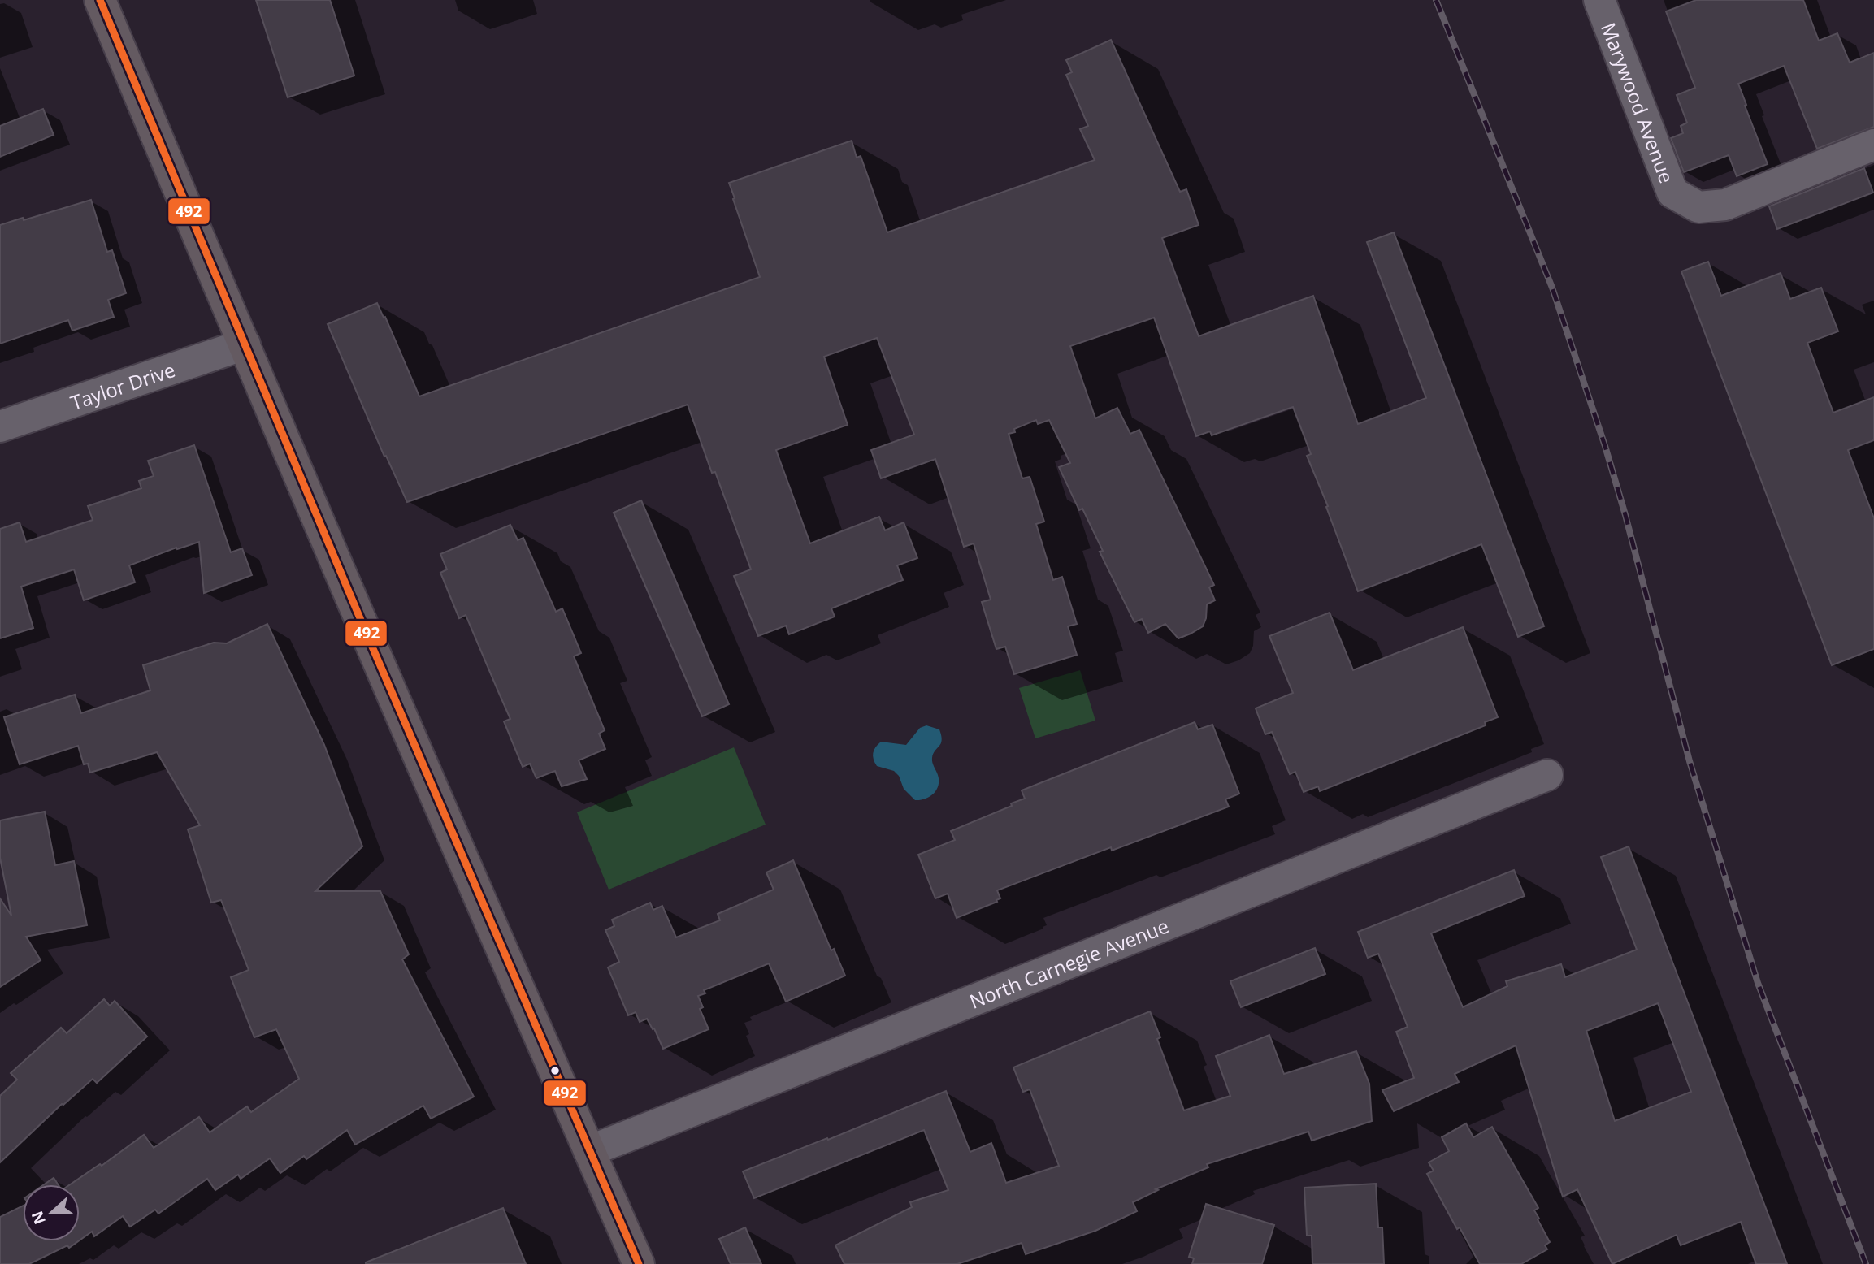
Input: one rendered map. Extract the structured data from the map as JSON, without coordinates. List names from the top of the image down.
{
  "streets": {
    "street": ["Marywood Avenue", "Taylor Drive", "North Carnegie Avenue"]
  },
  "lines": ["transit line 492"],
  "north": "left"
}
